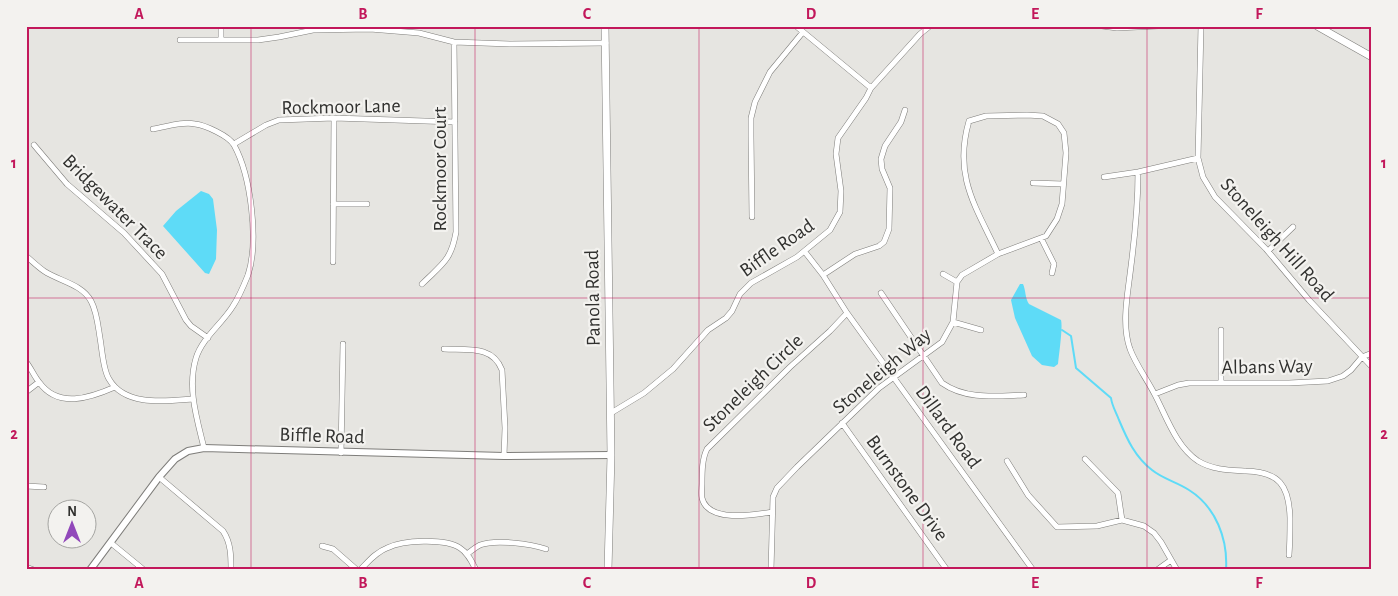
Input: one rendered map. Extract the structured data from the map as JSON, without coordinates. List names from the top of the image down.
{
  "streets": {
    "main road": ["Panola Road"],
    "street": [
      "Rockmoor Lane",
      "Rockmoor Court",
      "Bridgewater Trace",
      "Stoneleigh Hill Road",
      "Biffle Road",
      "Albans Way",
      "Stoneleigh Way",
      "Stoneleigh Circle",
      "Dillard Road",
      "Burnstone Drive"
    ]
  },
  "crossings": [
    ["Rockmoor Lane", "Rockmoor Court"],
    ["Stoneleigh Hill Road", "Albans Way"],
    ["Biffle Road", "Panola Road"],
    ["Biffle Road", "Dillard Road"],
    ["Stoneleigh Way", "Stoneleigh Circle"],
    ["Stoneleigh Way", "Dillard Road"],
    ["Stoneleigh Way", "Burnstone Drive"],
    ["Stoneleigh Circle", "Dillard Road"]
  ],
  "north": "top",
  "grid": {
    "columns": [
      "A",
      "B",
      "C",
      "D",
      "E",
      "F"
    ],
    "rows": ["1", "2"]
  }
}
